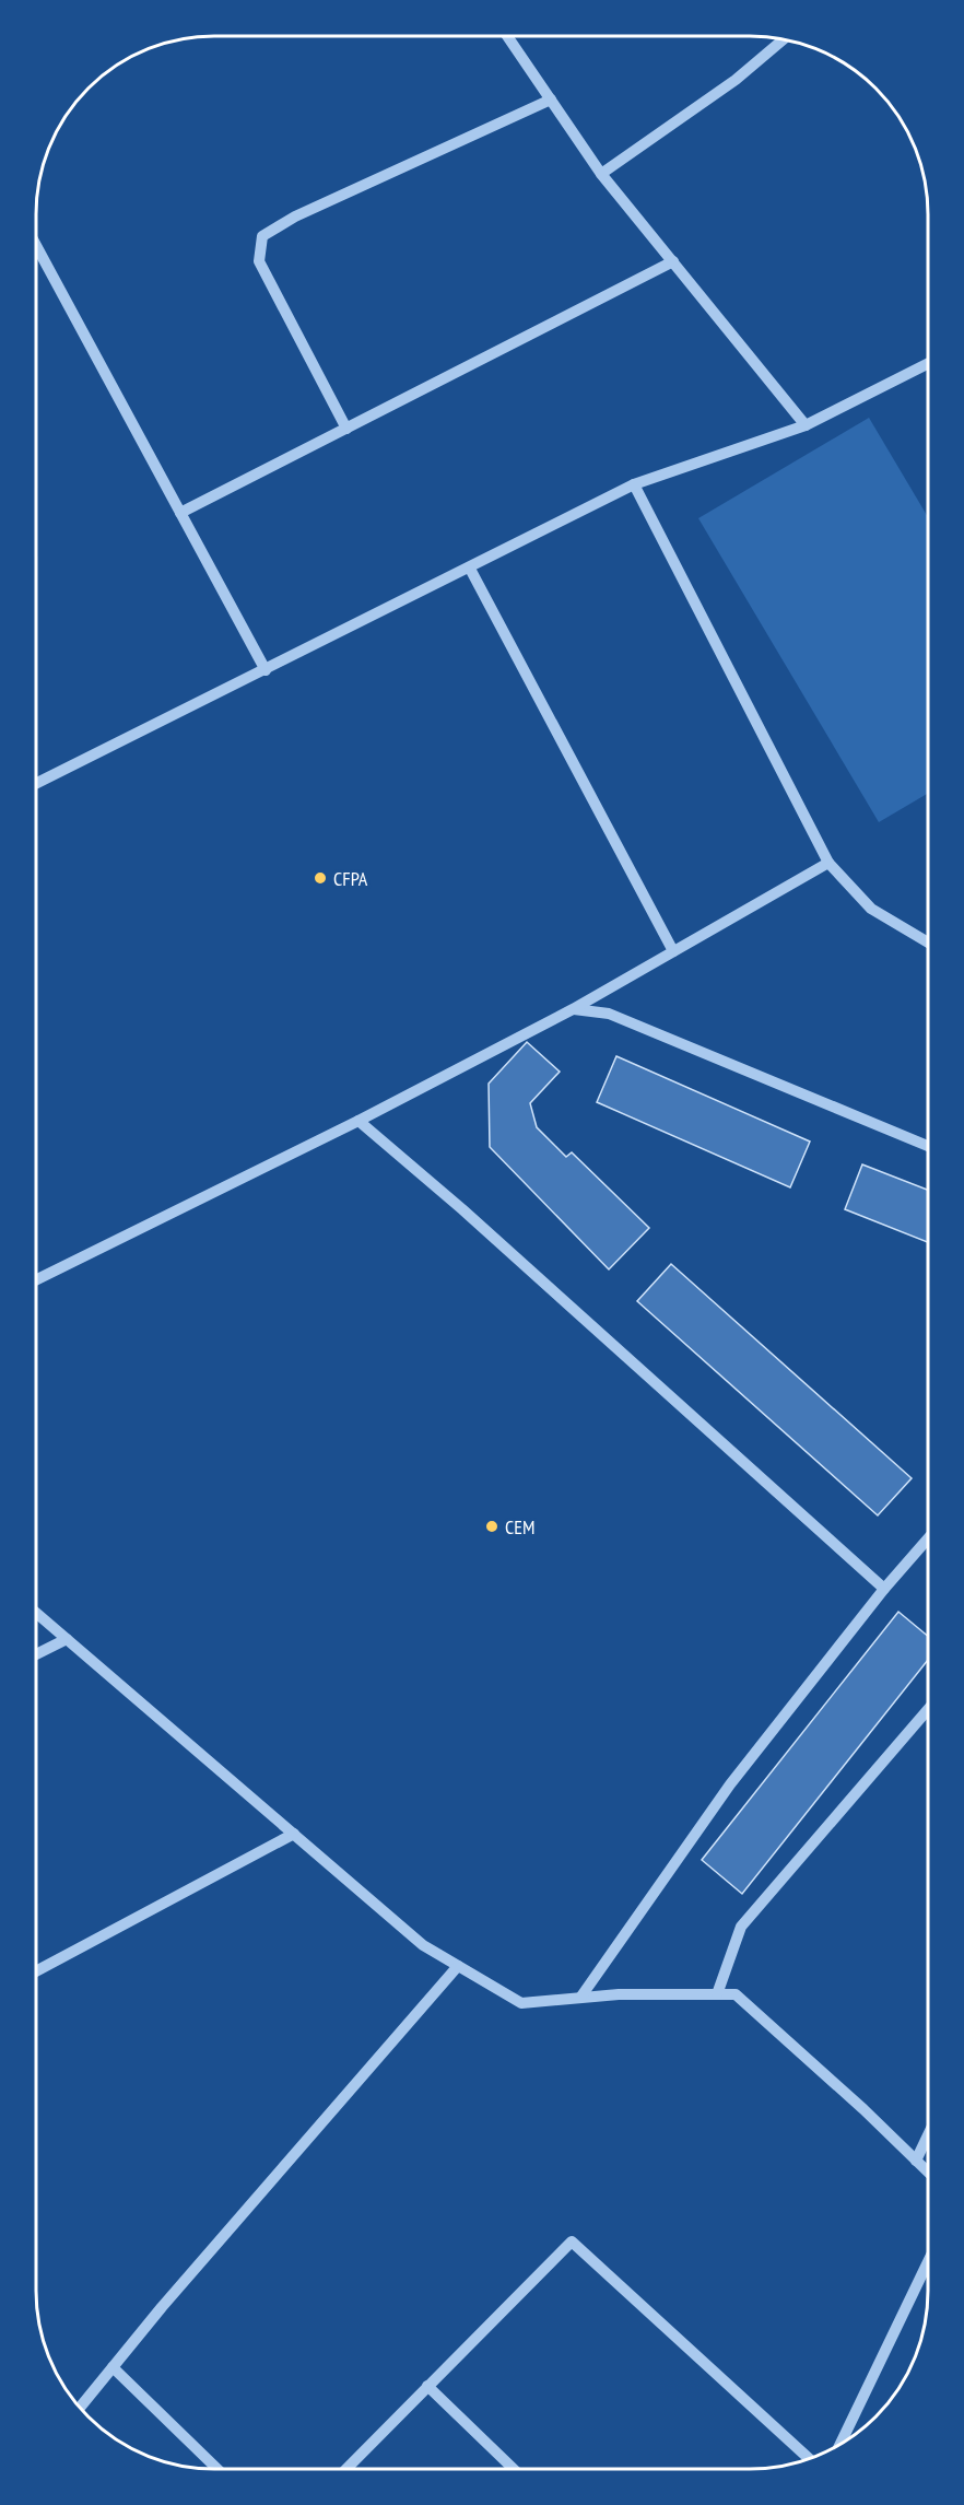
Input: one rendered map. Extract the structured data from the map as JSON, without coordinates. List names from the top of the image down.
{
  "places": ["CFPA", "CEM"]
}
